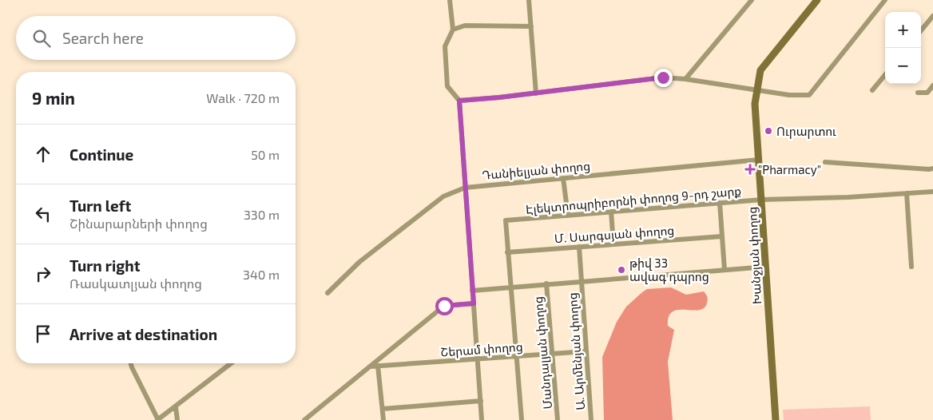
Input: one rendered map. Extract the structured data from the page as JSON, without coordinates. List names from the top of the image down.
{
  "streets": {
    "main road": ["Խանջյան փողոց"],
    "street": [
      "Դանիելյան փողոց",
      "Էլեկտրոպրիբորնի փողոց 9-րդ շարք",
      "Մ. Սարգսյան փողոց",
      "Շերամ փողոց",
      "Ա. Արմենյան փողոց",
      "Մանդալյան փողոց"
    ]
  },
  "crossings": [
    ["Դանիելյան փողոց", "Խանջյան փողոց"],
    ["Էլեկտրոպրիբորնի փողոց 9-րդ շարք", "Մ. Սարգսյան փողոց"],
    ["Էլեկտրոպրիբորնի փողոց 9-րդ շարք", "Խանջյան փողոց"],
    ["Մ. Սարգսյան փողոց", "Ա. Արմենյան փողոց"],
    ["Շերամ փողոց", "Ա. Արմենյան փողոց"],
    ["Շերամ փողոց", "Մանդալյան փողոց"]
  ],
  "places": {
    "other": ["Ուրարտու", "թիվ 33 ավագ դպրոց"],
    "health": ["\"Pharmacy\""]
  },
  "page": {
    "map_buttons": ["+", "−"],
    "search": "Search here",
    "heading": ["9 min", "Walk · 720 m"],
    "list": [
      ["Continue", "50 m"],
      ["Turn left", "Շինարարների փողոց", "330 m"],
      ["Turn right", "Ռասկատլյան փողոց", "340 m"],
      "Arrive at destination"
    ]
  }
}
